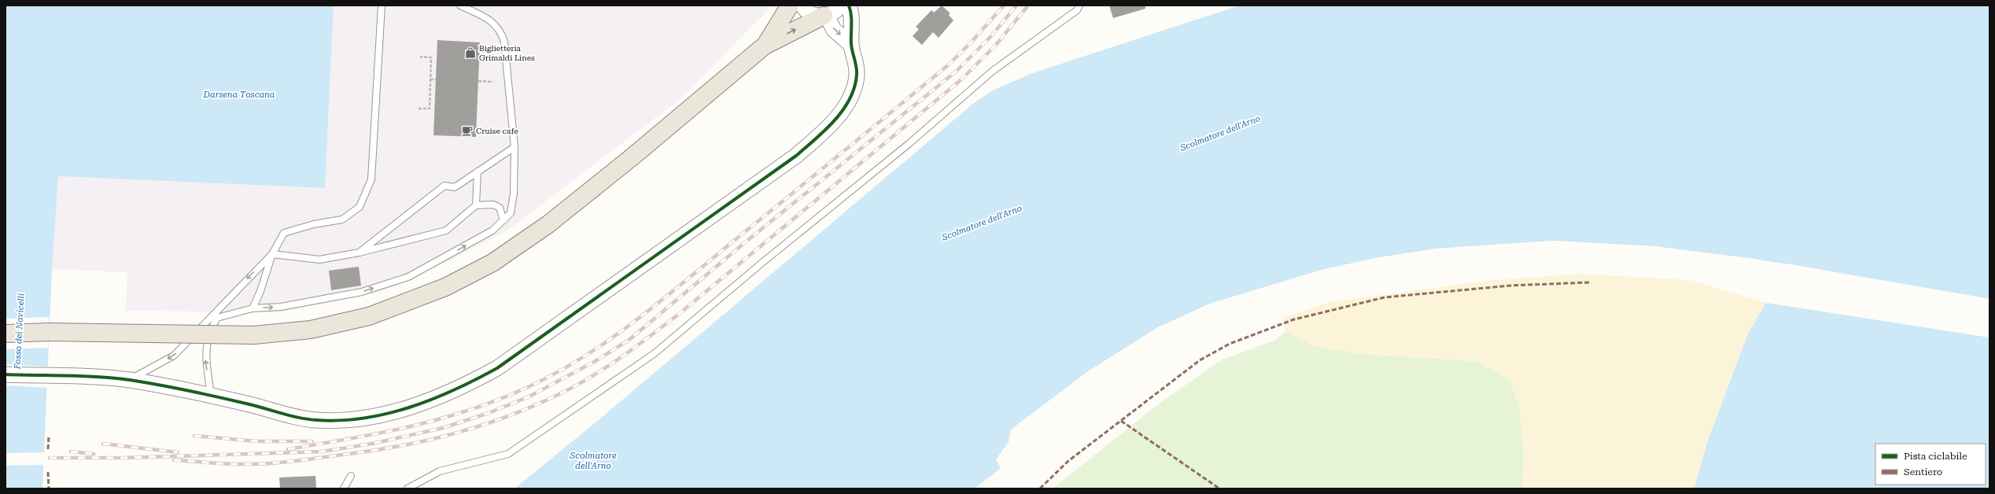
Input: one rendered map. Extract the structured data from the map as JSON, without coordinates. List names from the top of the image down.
{
  "water": ["Darsena Toscana", "Scolmatore dell'Arno", "Fosso dei Navicelli"],
  "places": {
    "shop": ["Biglietteria Grimaldi Lines"],
    "cafe": ["Cruise cafe"]
  },
  "legend": ["Pista ciclabile", "Sentiero"]
}
